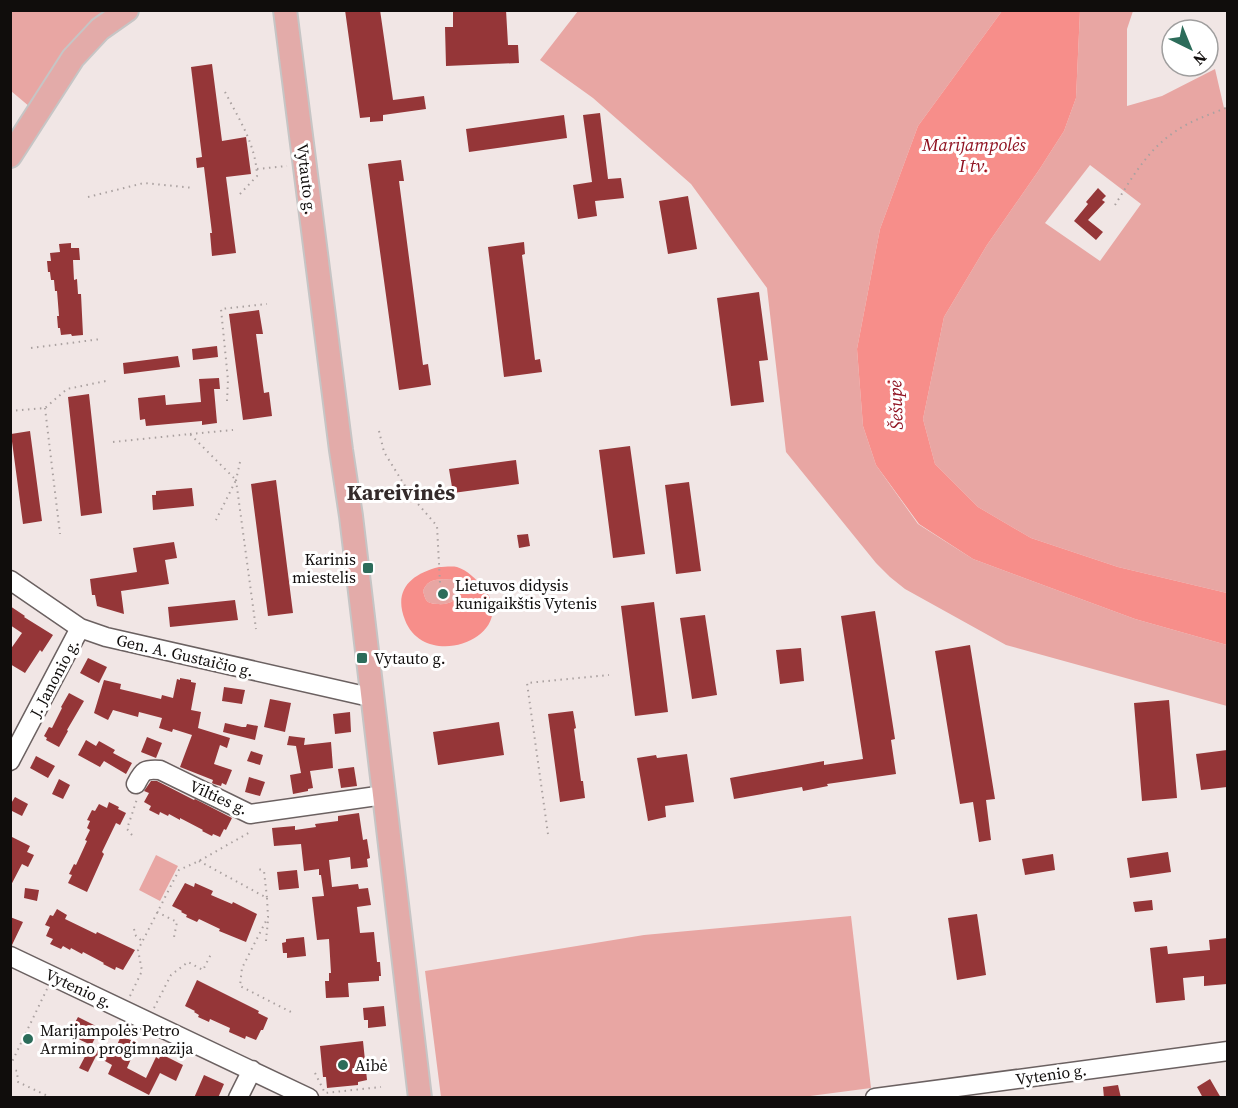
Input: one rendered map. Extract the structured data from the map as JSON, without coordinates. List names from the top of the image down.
{
  "streets": {
    "main road": ["Vytauto g."],
    "street": [
      "Gen. A. Gustaičio g.",
      "J. Janonio g.",
      "Vilties g.",
      "Vytenio g."
    ]
  },
  "crossings": [
    ["Vytauto g.", "Gen. A. Gustaičio g."],
    ["Vytauto g.", "Vilties g."],
    ["Gen. A. Gustaičio g.", "J. Janonio g."]
  ],
  "districts": ["Kareivinės"],
  "water": ["Marijampolės I tv.", "Šešupė"],
  "places": {
    "transit": ["Karinis miestelis", "Vytauto g."],
    "other": ["Lietuvos didysis kunigaikštis Vytenis", "Marijampolės Petro Armino progimnazija", "Aibė"]
  },
  "north": "bottom right"
}
